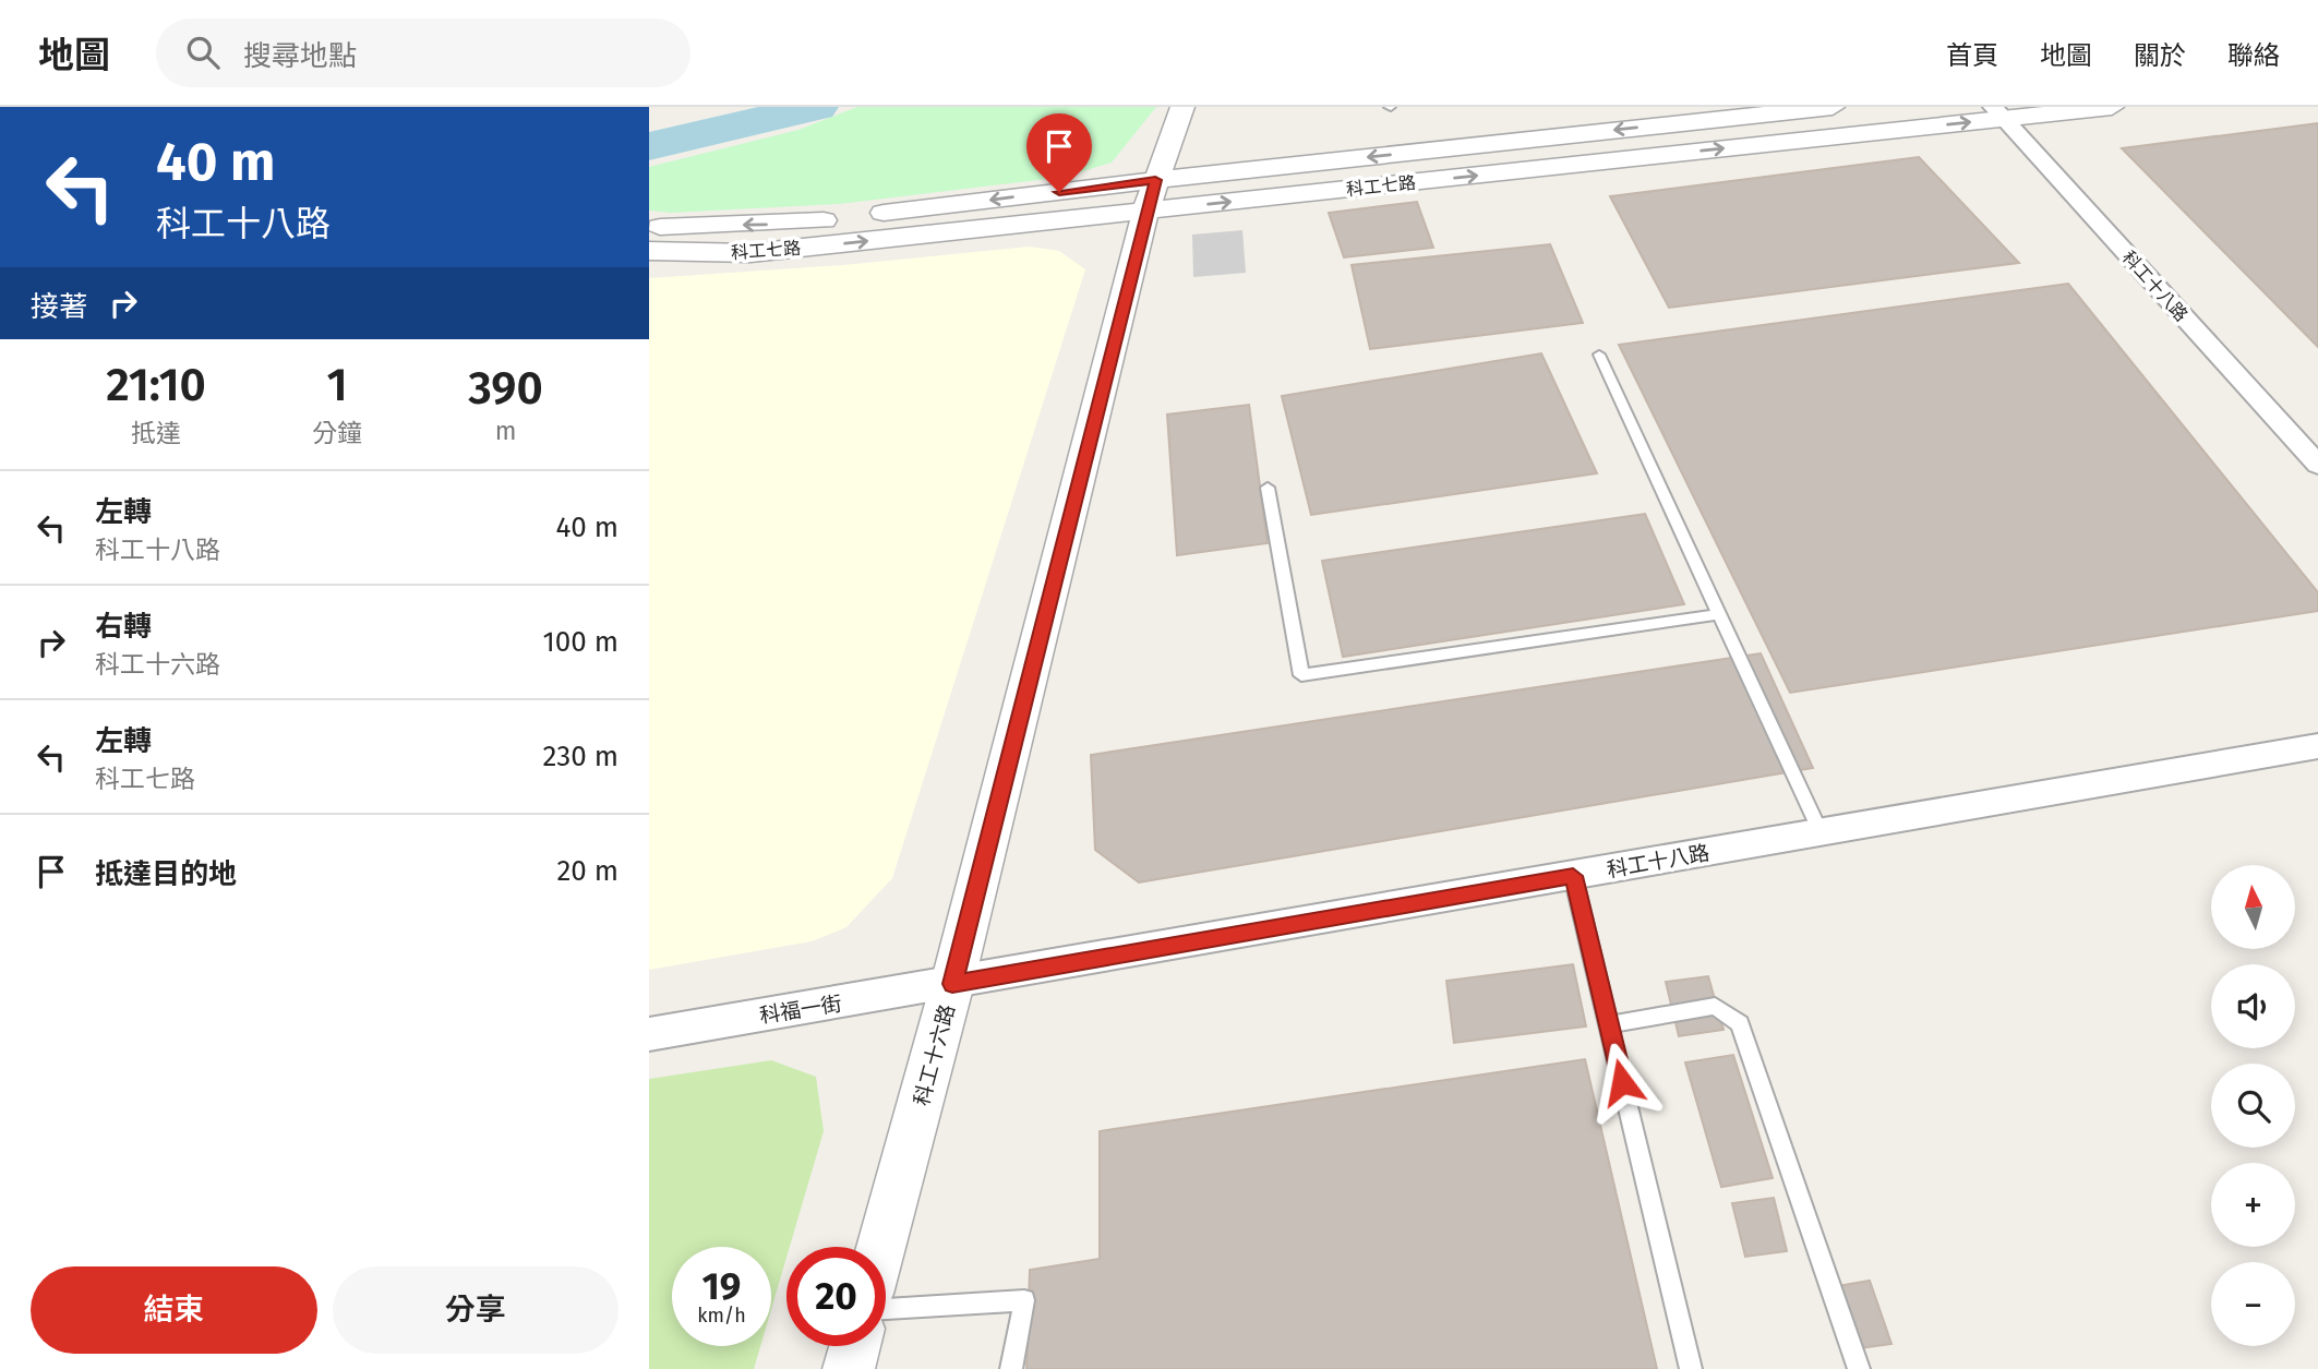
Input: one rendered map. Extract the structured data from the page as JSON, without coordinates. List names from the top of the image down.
{
  "streets": {
    "street": [
      "科工七路",
      "科工十八路",
      "科福一街",
      "科工十六路"
    ]
  },
  "crossings": [
    ["科工七路", "科工十八路"],
    ["科工七路", "科工十六路"],
    ["科工十八路", "科福一街"],
    ["科工十八路", "科工十六路"],
    ["科福一街", "科工十六路"]
  ],
  "north": "top",
  "page": {
    "header": "地圖",
    "search": "搜尋地點",
    "nav": [
      "首頁",
      "地圖",
      "關於",
      "聯絡"
    ],
    "turn": ["40 m", "科工十八路"],
    "then": "接著",
    "eta": [
      "21:10",
      "抵達",
      "1",
      "分鐘",
      "390",
      "m"
    ],
    "list": [
      {
        "name": "左轉",
        "note": "科工十八路",
        "value": "40 m"
      },
      {
        "name": "右轉",
        "note": "科工十六路",
        "value": "100 m"
      },
      {
        "name": "左轉",
        "note": "科工七路",
        "value": "230 m"
      },
      {
        "name": "抵達目的地",
        "value": "20 m"
      }
    ],
    "map_buttons": ["+", "−"],
    "speed": "19 km/h",
    "limit": "20",
    "buttons": ["結束", "分享"]
  }
}
